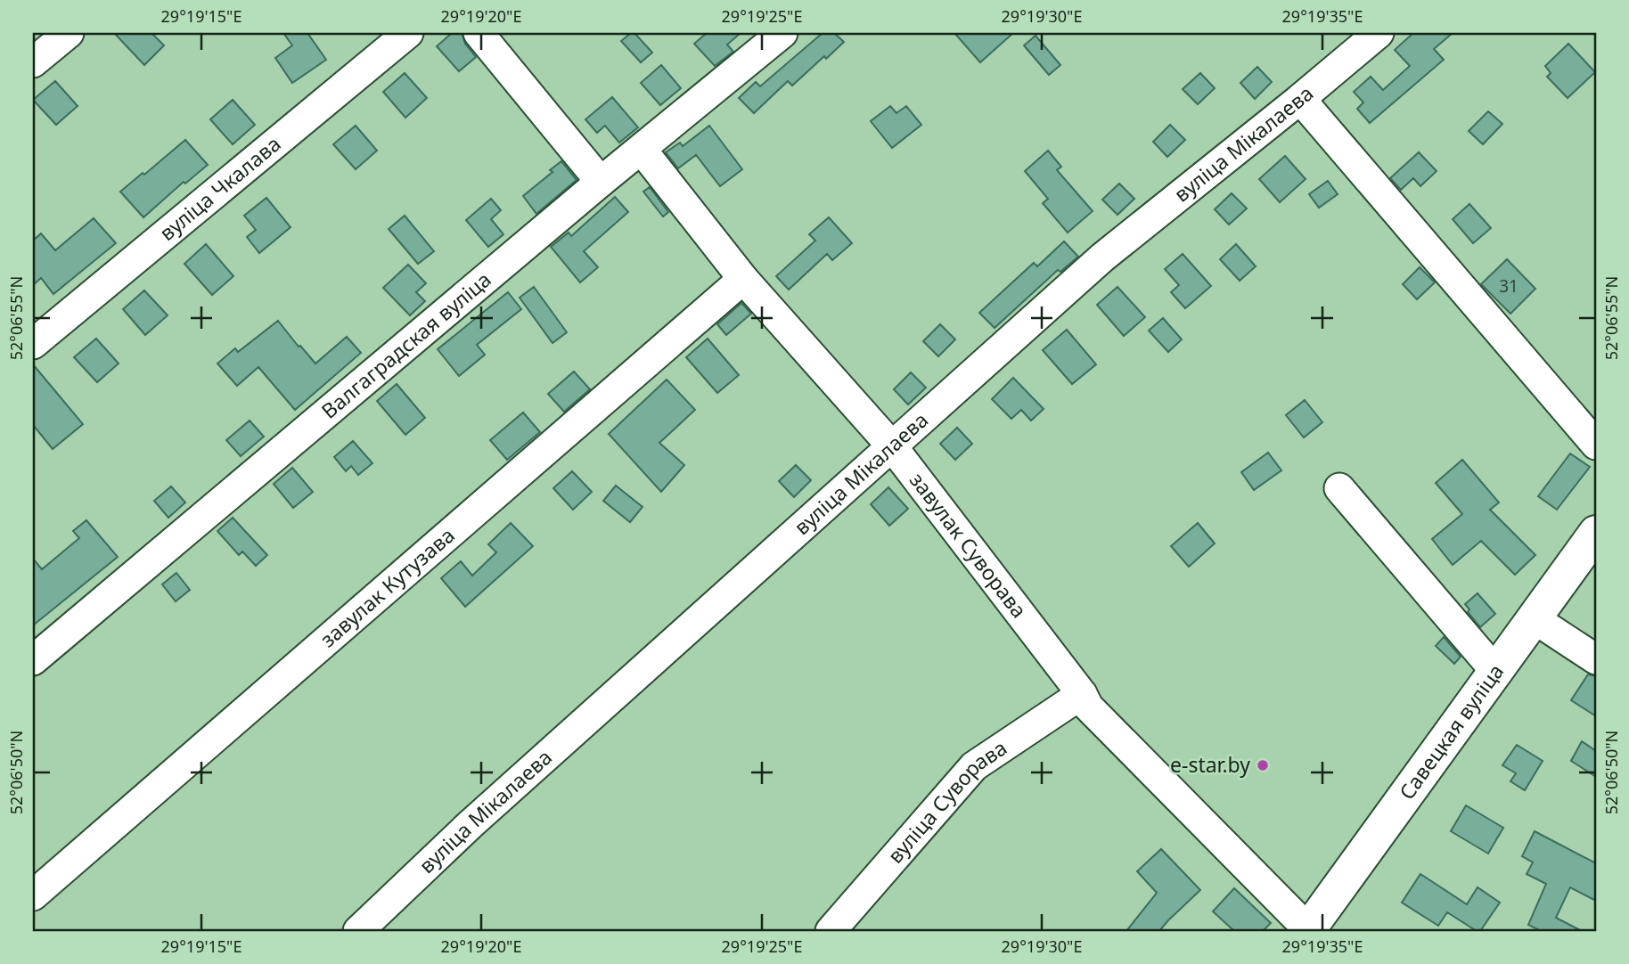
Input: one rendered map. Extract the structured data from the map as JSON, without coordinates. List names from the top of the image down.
{
  "streets": {
    "main road": ["Савецкая вуліца"],
    "street": [
      "вуліца Мікалаева",
      "вуліца Чкалава",
      "Валгаградская вуліца",
      "завулак Суворава",
      "завулак Кутузава",
      "вуліца Суворава"
    ]
  },
  "crossings": [
    ["вуліца Мікалаева", "завулак Суворава"],
    ["Валгаградская вуліца", "завулак Суворава"],
    ["завулак Суворава", "завулак Кутузава"],
    ["завулак Суворава", "Савецкая вуліца"],
    ["завулак Суворава", "вуліца Суворава"]
  ],
  "places": ["e-star.by"],
  "house_numbers": ["31"],
  "coordinates": [
    "29°19'15\"E",
    "29°19'20\"E",
    "29°19'25\"E",
    "29°19'30\"E",
    "29°19'35\"E",
    "52°06'55\"N",
    "52°06'50\"N"
  ]
}
